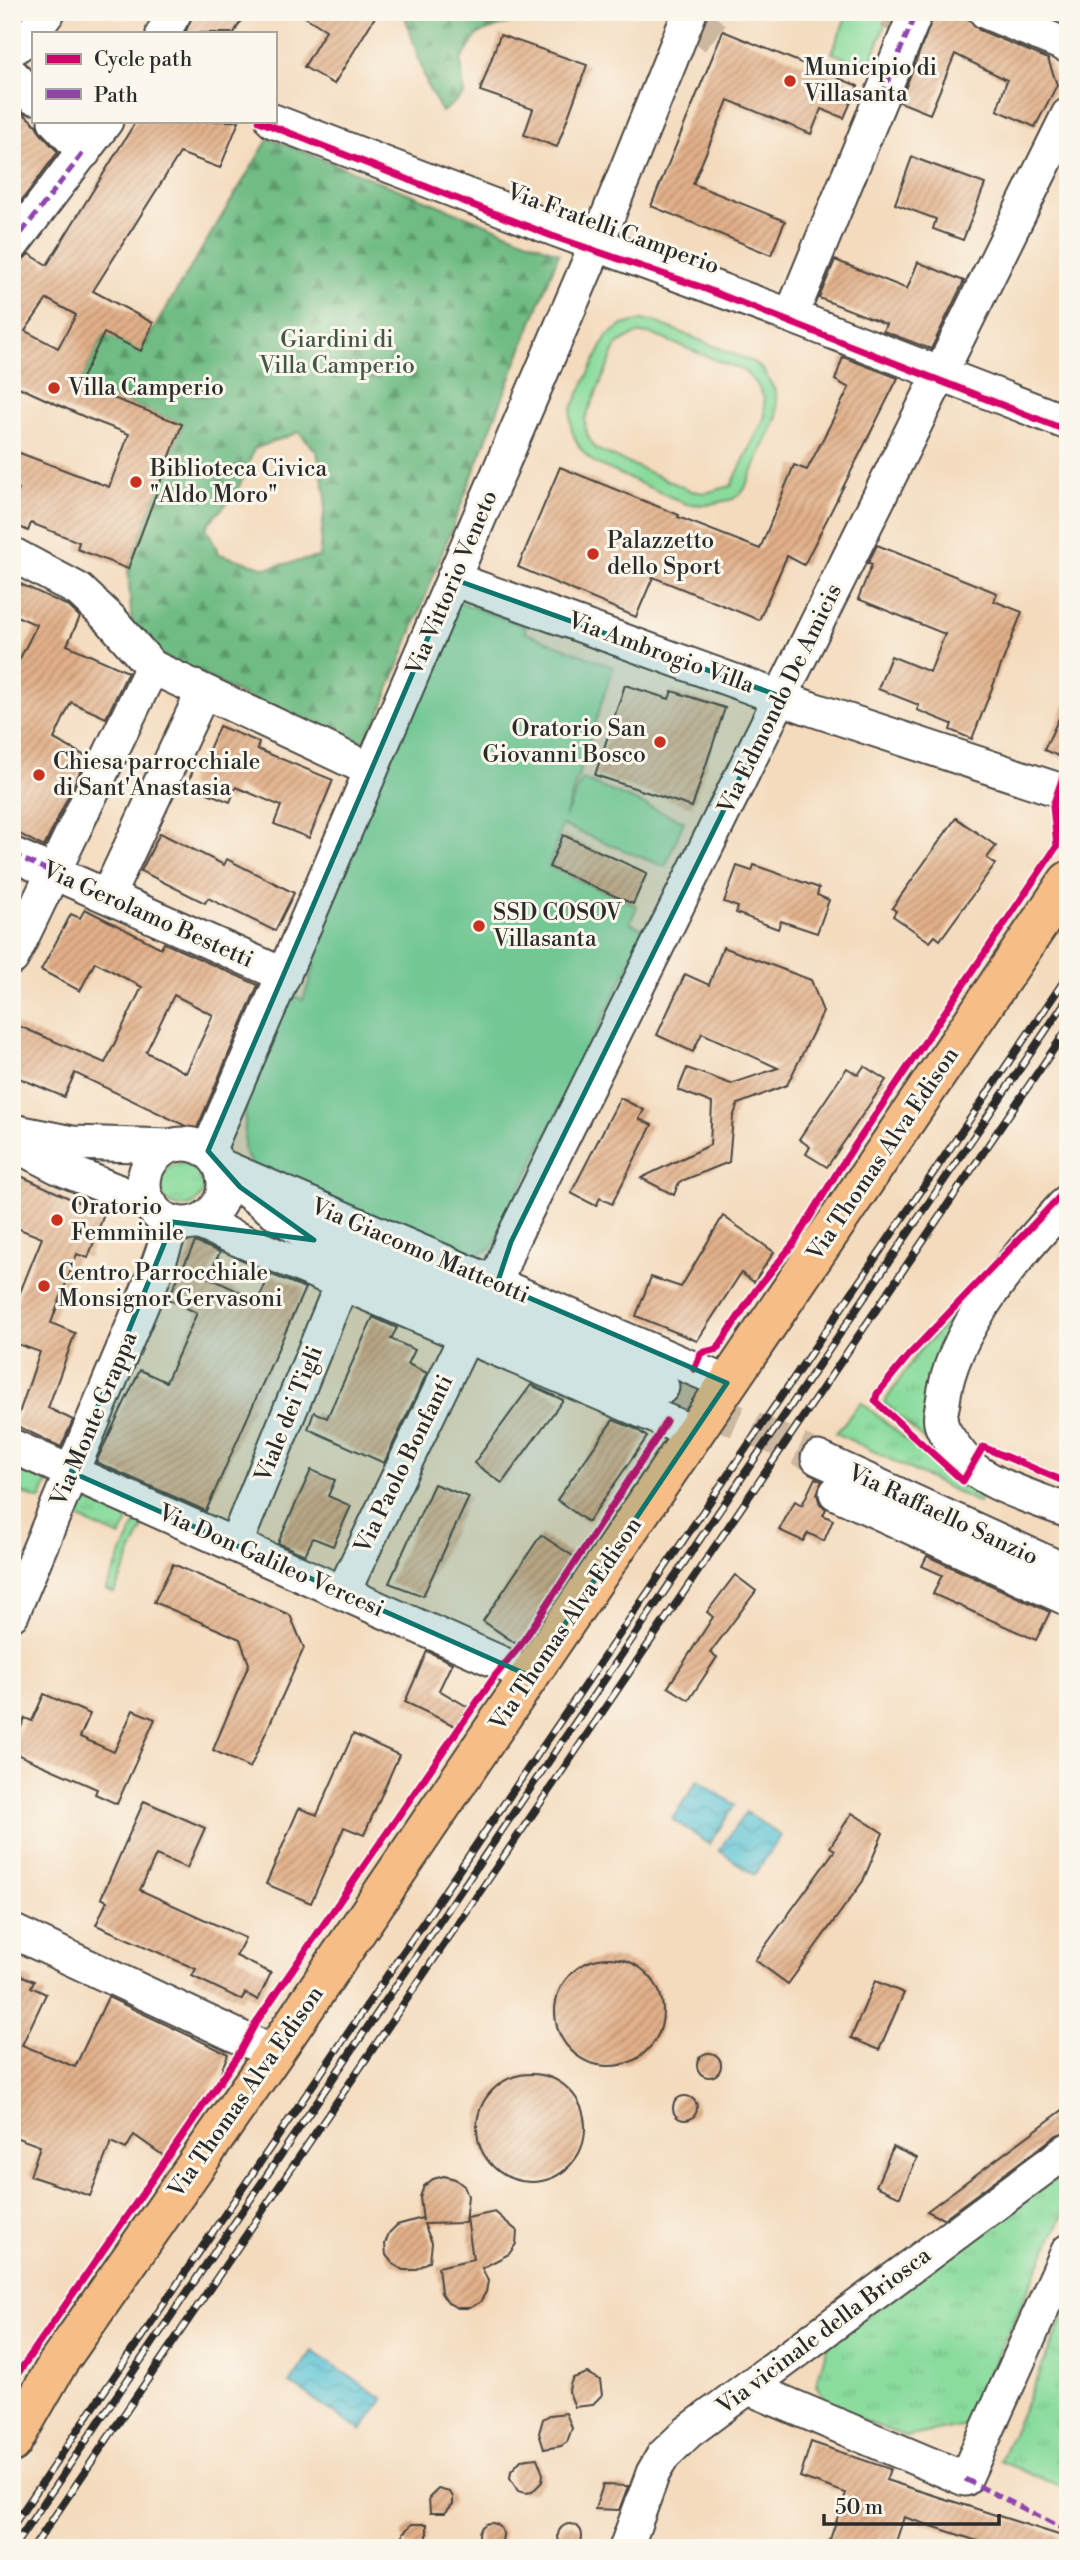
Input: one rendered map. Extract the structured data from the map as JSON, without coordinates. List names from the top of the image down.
{
  "streets": {
    "main road": ["Via Thomas Alva Edison"],
    "street": [
      "Via Fratelli Camperio",
      "Via Vittorio Veneto",
      "Via Ambrogio Villa",
      "Via Edmondo De Amicis",
      "Via Gerolamo Bestetti",
      "Via Giacomo Matteotti",
      "Viale dei Tigli",
      "Via Monte Grappa",
      "Via Paolo Bonfanti",
      "Via Raffaello Sanzio",
      "Via Don Galileo Vercesi",
      "Via vicinale della Briosca"
    ]
  },
  "crossings": [
    ["Via Fratelli Camperio", "Via Vittorio Veneto"],
    ["Via Fratelli Camperio", "Via Edmondo De Amicis"],
    ["Via Vittorio Veneto", "Via Ambrogio Villa"],
    ["Via Vittorio Veneto", "Via Gerolamo Bestetti"],
    ["Via Vittorio Veneto", "Via Giacomo Matteotti"],
    ["Via Vittorio Veneto", "Via Monte Grappa"],
    ["Via Ambrogio Villa", "Via Edmondo De Amicis"],
    ["Via Edmondo De Amicis", "Via Giacomo Matteotti"],
    ["Via Thomas Alva Edison", "Via Giacomo Matteotti"],
    ["Via Thomas Alva Edison", "Via Don Galileo Vercesi"],
    ["Via Giacomo Matteotti", "Viale dei Tigli"],
    ["Via Giacomo Matteotti", "Via Monte Grappa"],
    ["Via Giacomo Matteotti", "Via Paolo Bonfanti"],
    ["Viale dei Tigli", "Via Don Galileo Vercesi"],
    ["Via Monte Grappa", "Via Don Galileo Vercesi"],
    ["Via Paolo Bonfanti", "Via Don Galileo Vercesi"]
  ],
  "parks": ["Giardini di Villa Camperio"],
  "places": [
    "Municipio di Villasanta",
    "Villa Camperio",
    "Biblioteca Civica \"Aldo Moro\"",
    "Palazzetto dello Sport",
    "Oratorio San Giovanni Bosco",
    "Chiesa parrocchiale di Sant'Anastasia",
    "SSD COSOV Villasanta",
    "Oratorio Femminile",
    "Centro Parrocchiale Monsignor Gervasoni"
  ],
  "legend": ["Cycle path", "Path"],
  "scale_bar": "50 m"
}
